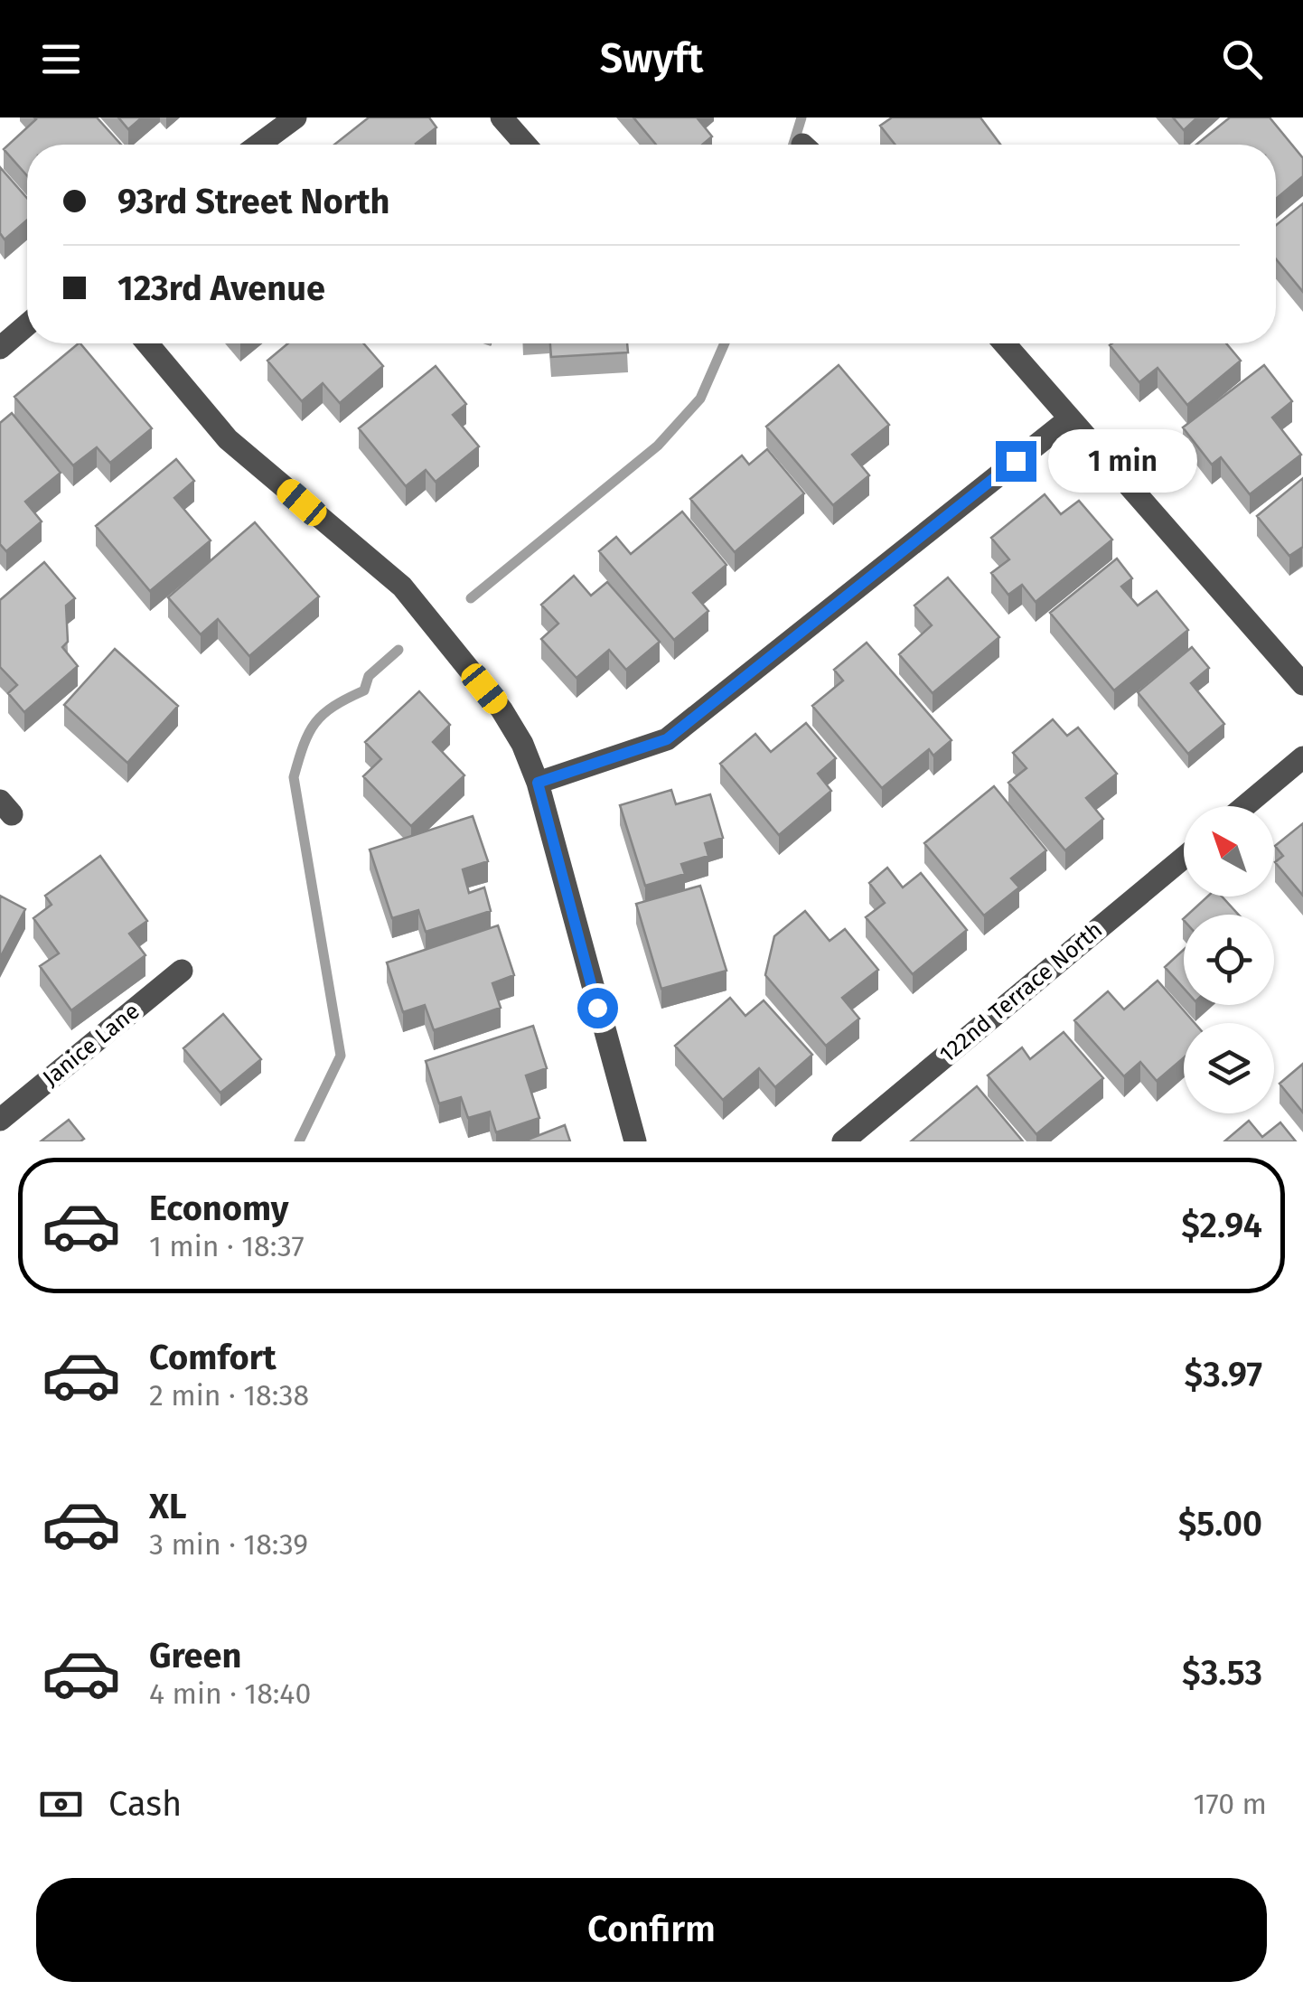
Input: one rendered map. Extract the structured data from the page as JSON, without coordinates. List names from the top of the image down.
{
  "streets": {
    "street": ["122nd Terrace North", "Janice Lane"]
  },
  "north": "top left",
  "page": {
    "header": "Swyft",
    "banner": ["93rd Street North", "123rd Avenue"],
    "bubble": "1 min",
    "list": [
      {
        "name": "Economy",
        "note": "1 min · 18:37",
        "value": "$2.94"
      },
      {
        "name": "Comfort",
        "note": "2 min · 18:38",
        "value": "$3.97"
      },
      {
        "name": "XL",
        "note": "3 min · 18:39",
        "value": "$5.00"
      },
      {
        "name": "Green",
        "note": "4 min · 18:40",
        "value": "$3.53"
      }
    ],
    "pay": ["Cash", "170 m"],
    "buttons": "Confirm"
  }
}
